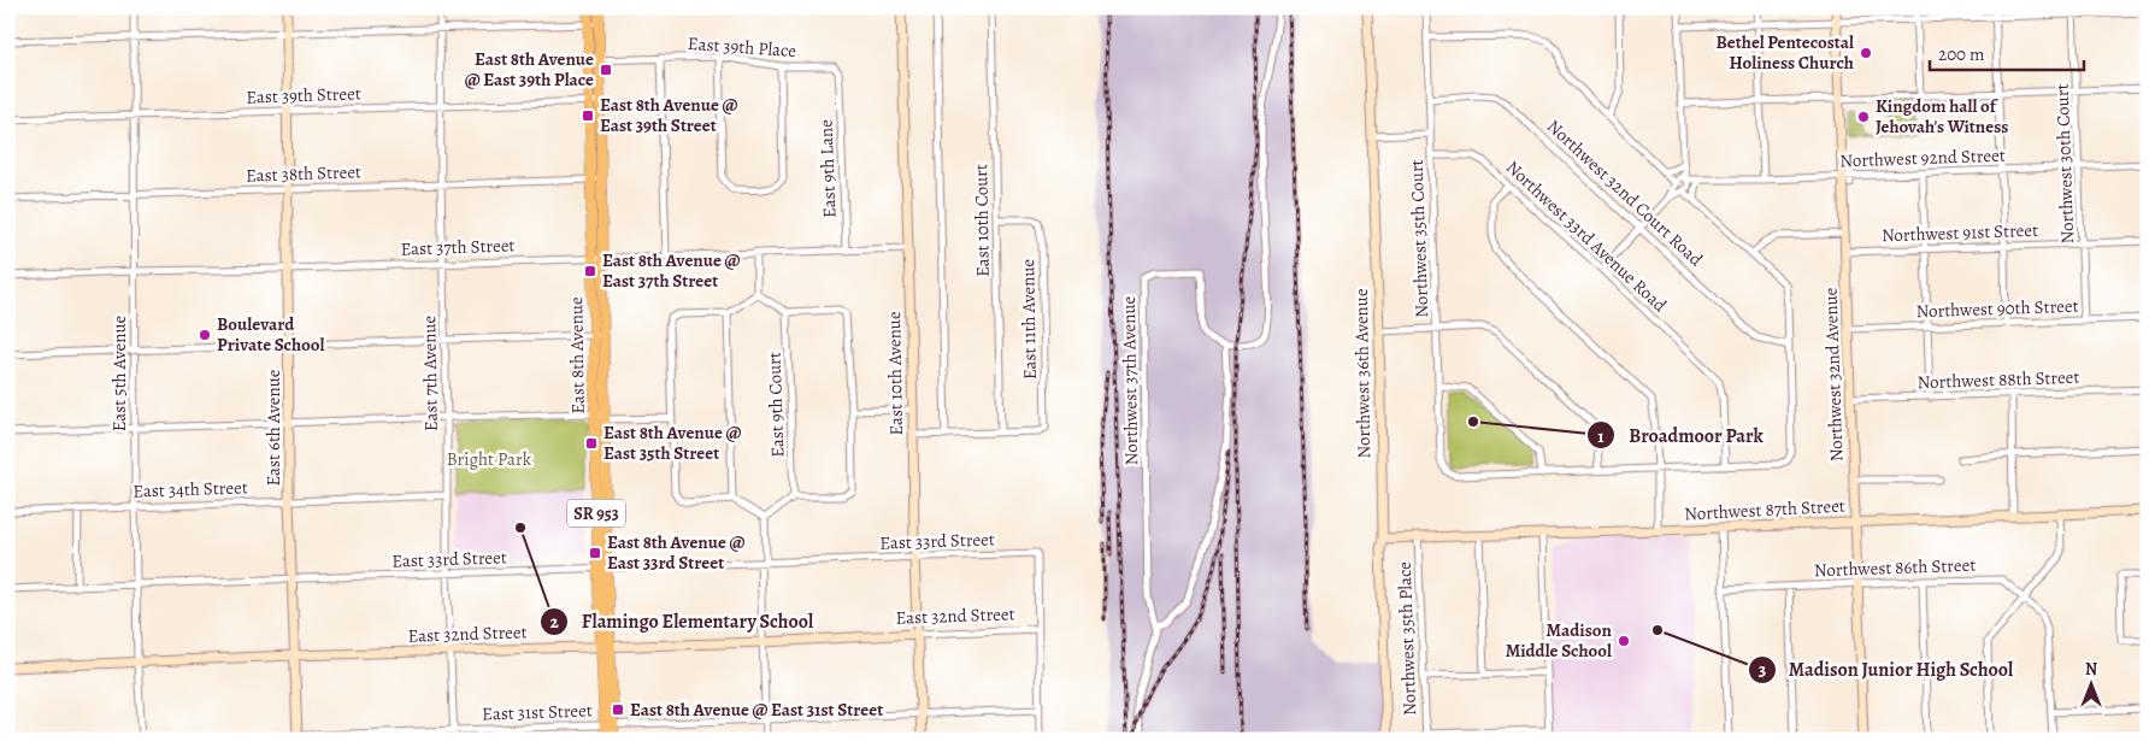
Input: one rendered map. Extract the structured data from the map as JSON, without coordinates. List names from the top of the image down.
{
  "streets": {
    "main road": ["East 8th Avenue", "SR 953"],
    "street": [
      "East 39th Place",
      "East 39th Street",
      "Northwest 92nd Street",
      "Northwest 30th Court",
      "East 9th Lane",
      "East 38th Street",
      "Northwest 32nd Court Road",
      "East 10th Court",
      "Northwest 91st Street",
      "Northwest 33rd Avenue Road",
      "Northwest 35th Court",
      "East 37th Street",
      "Northwest 90th Street",
      "East 11th Avenue",
      "East 5th Avenue",
      "East 7th Avenue",
      "East 10th Avenue",
      "Northwest 36th Avenue",
      "Northwest 32nd Avenue",
      "Northwest 88th Street",
      "Northwest 37th Avenue",
      "East 9th Court",
      "East 6th Avenue",
      "East 34th Street",
      "Northwest 87th Street",
      "East 33rd Street",
      "Northwest 86th Street",
      "East 32nd Street",
      "Northwest 35th Place",
      "East 31st Street"
    ]
  },
  "crossings": [
    ["East 39th Place", "East 9th Lane"],
    ["East 39th Place", "East 8th Avenue"],
    ["East 39th Street", "East 8th Avenue"],
    ["East 39th Street", "East 5th Avenue"],
    ["East 39th Street", "East 7th Avenue"],
    ["East 39th Street", "East 6th Avenue"],
    ["Northwest 92nd Street", "Northwest 30th Court"],
    ["Northwest 92nd Street", "Northwest 32nd Avenue"],
    ["Northwest 30th Court", "Northwest 91st Street"],
    ["Northwest 30th Court", "Northwest 90th Street"],
    ["East 9th Lane", "East 37th Street"],
    ["East 38th Street", "East 8th Avenue"],
    ["East 38th Street", "East 5th Avenue"],
    ["East 38th Street", "East 7th Avenue"],
    ["East 38th Street", "East 6th Avenue"],
    ["Northwest 32nd Court Road", "Northwest 35th Court"],
    ["East 10th Court", "East 11th Avenue"],
    ["Northwest 91st Street", "Northwest 32nd Avenue"],
    ["Northwest 33rd Avenue Road", "Northwest 35th Court"],
    ["East 37th Street", "East 8th Avenue"],
    ["East 37th Street", "East 5th Avenue"],
    ["East 37th Street", "East 7th Avenue"],
    ["East 37th Street", "East 10th Avenue"],
    ["East 37th Street", "East 6th Avenue"],
    ["Northwest 90th Street", "Northwest 32nd Avenue"],
    ["East 8th Avenue", "East 33rd Street"],
    ["East 8th Avenue", "East 32nd Street"],
    ["East 8th Avenue", "East 31st Street"],
    ["East 5th Avenue", "East 34th Street"],
    ["East 5th Avenue", "East 33rd Street"],
    ["East 5th Avenue", "East 32nd Street"],
    ["East 7th Avenue", "East 34th Street"],
    ["East 7th Avenue", "East 33rd Street"],
    ["East 7th Avenue", "East 32nd Street"],
    ["East 7th Avenue", "East 31st Street"],
    ["East 10th Avenue", "East 33rd Street"],
    ["East 10th Avenue", "East 32nd Street"],
    ["East 10th Avenue", "East 31st Street"],
    ["Northwest 36th Avenue", "Northwest 87th Street"],
    ["Northwest 32nd Avenue", "Northwest 88th Street"],
    ["Northwest 32nd Avenue", "Northwest 87th Street"],
    ["Northwest 32nd Avenue", "Northwest 86th Street"],
    ["East 6th Avenue", "East 34th Street"],
    ["East 6th Avenue", "East 33rd Street"],
    ["East 6th Avenue", "East 32nd Street"],
    ["East 6th Avenue", "East 31st Street"],
    ["Northwest 87th Street", "Northwest 35th Place"],
    ["East 33rd Street", "East 32nd Street"]
  ],
  "parks": ["Bright Park"],
  "places": {
    "other": [
      "Bethel Pentecostal Holiness Church",
      "Kingdom hall of Jehovah's Witness",
      "Boulevard Private School",
      "Broadmoor Park",
      "Flamingo Elementary School",
      "Madison Junior High School",
      "Madison Middle School"
    ],
    "transit": [
      "East 8th Avenue @ East 39th Place",
      "East 8th Avenue @ East 39th Street",
      "East 8th Avenue @ East 37th Street",
      "East 8th Avenue @ East 35th Street",
      "East 8th Avenue @ East 33rd Street",
      "East 8th Avenue @ East 31st Street"
    ]
  },
  "scale_bar": "200 m",
  "north": "top"
}
